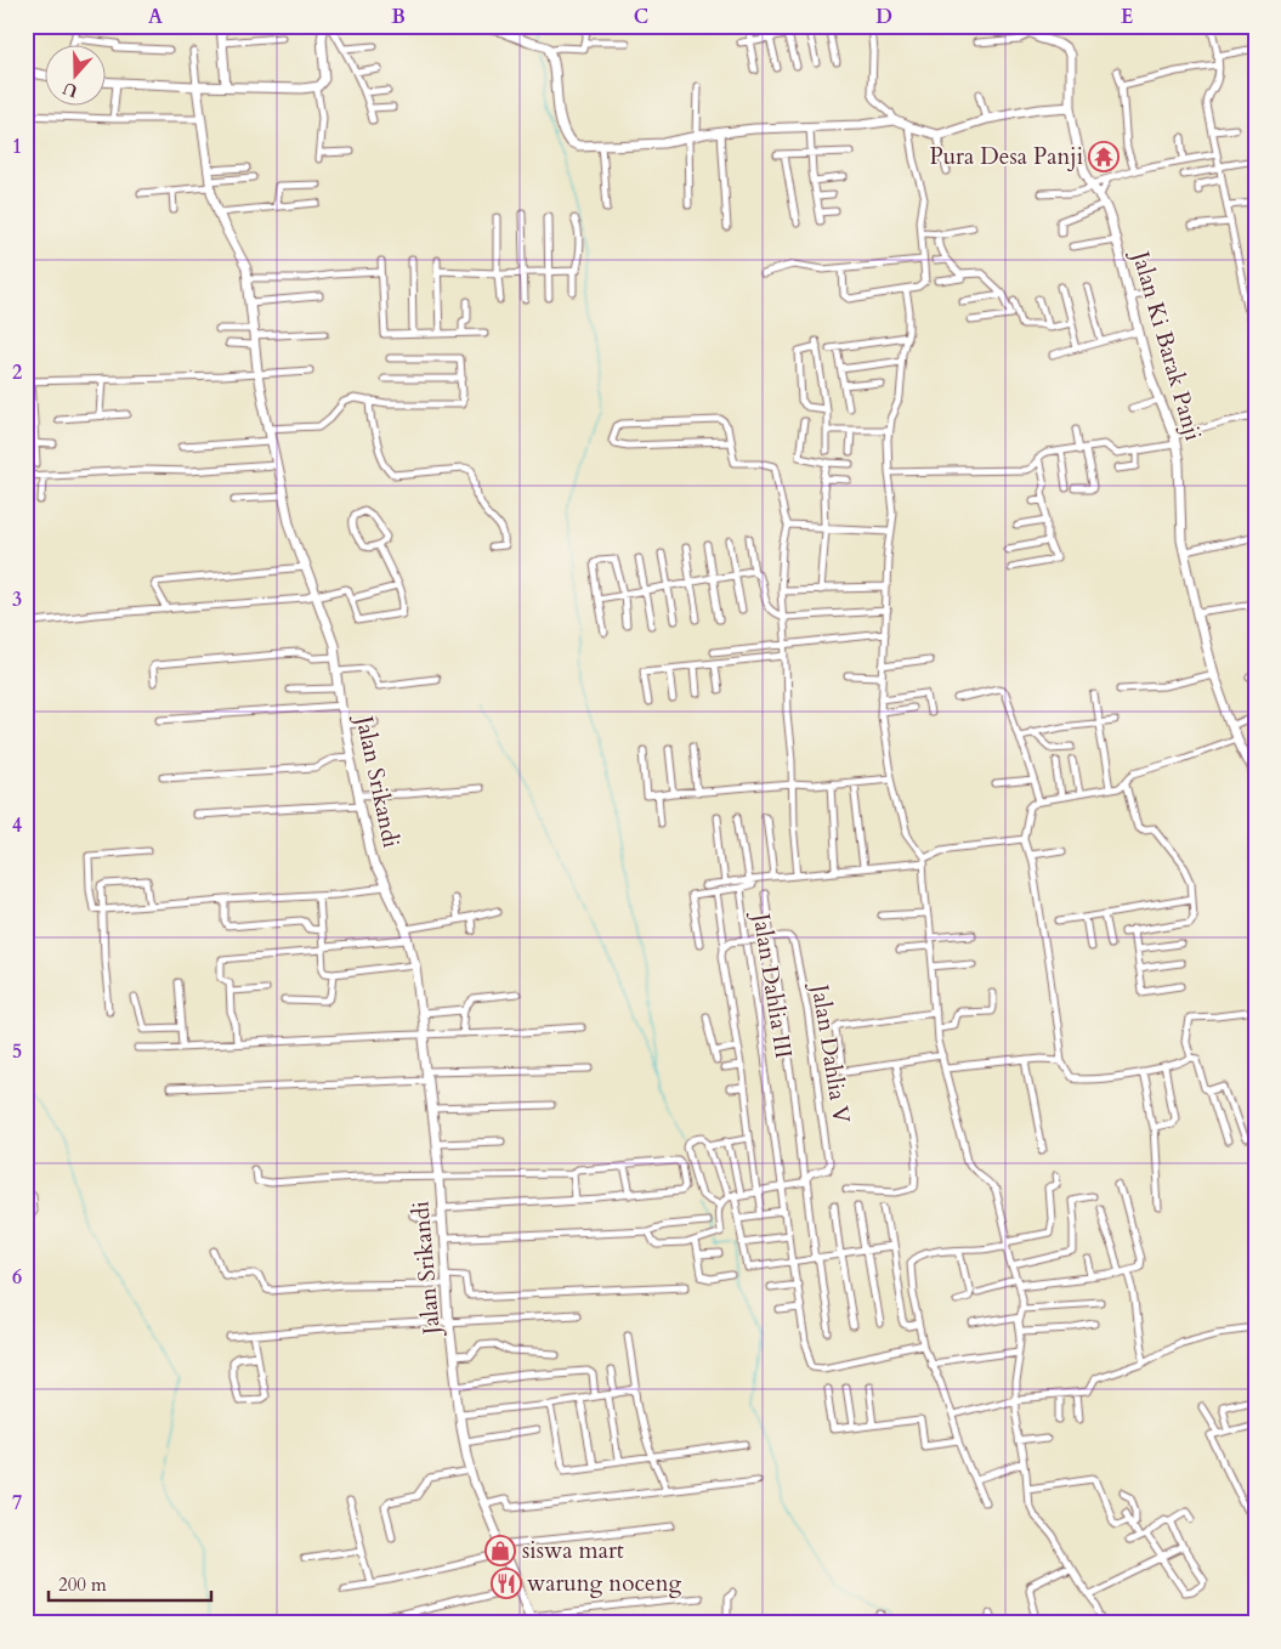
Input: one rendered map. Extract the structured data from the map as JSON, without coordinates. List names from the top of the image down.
{
  "streets": {
    "street": [
      "Jalan Ki Barak Panji",
      "Jalan Srikandi",
      "Jalan Dahlia III",
      "Jalan Dahlia V"
    ]
  },
  "places": {
    "temple": ["Pura Desa Panji"],
    "shop": ["siswa mart"],
    "restaurant": ["warung noceng"]
  },
  "scale_bar": "200 m",
  "north": "bottom",
  "grid": {
    "columns": [
      "A",
      "B",
      "C",
      "D",
      "E"
    ],
    "rows": [
      "1",
      "2",
      "3",
      "4",
      "5",
      "6",
      "7"
    ]
  }
}
